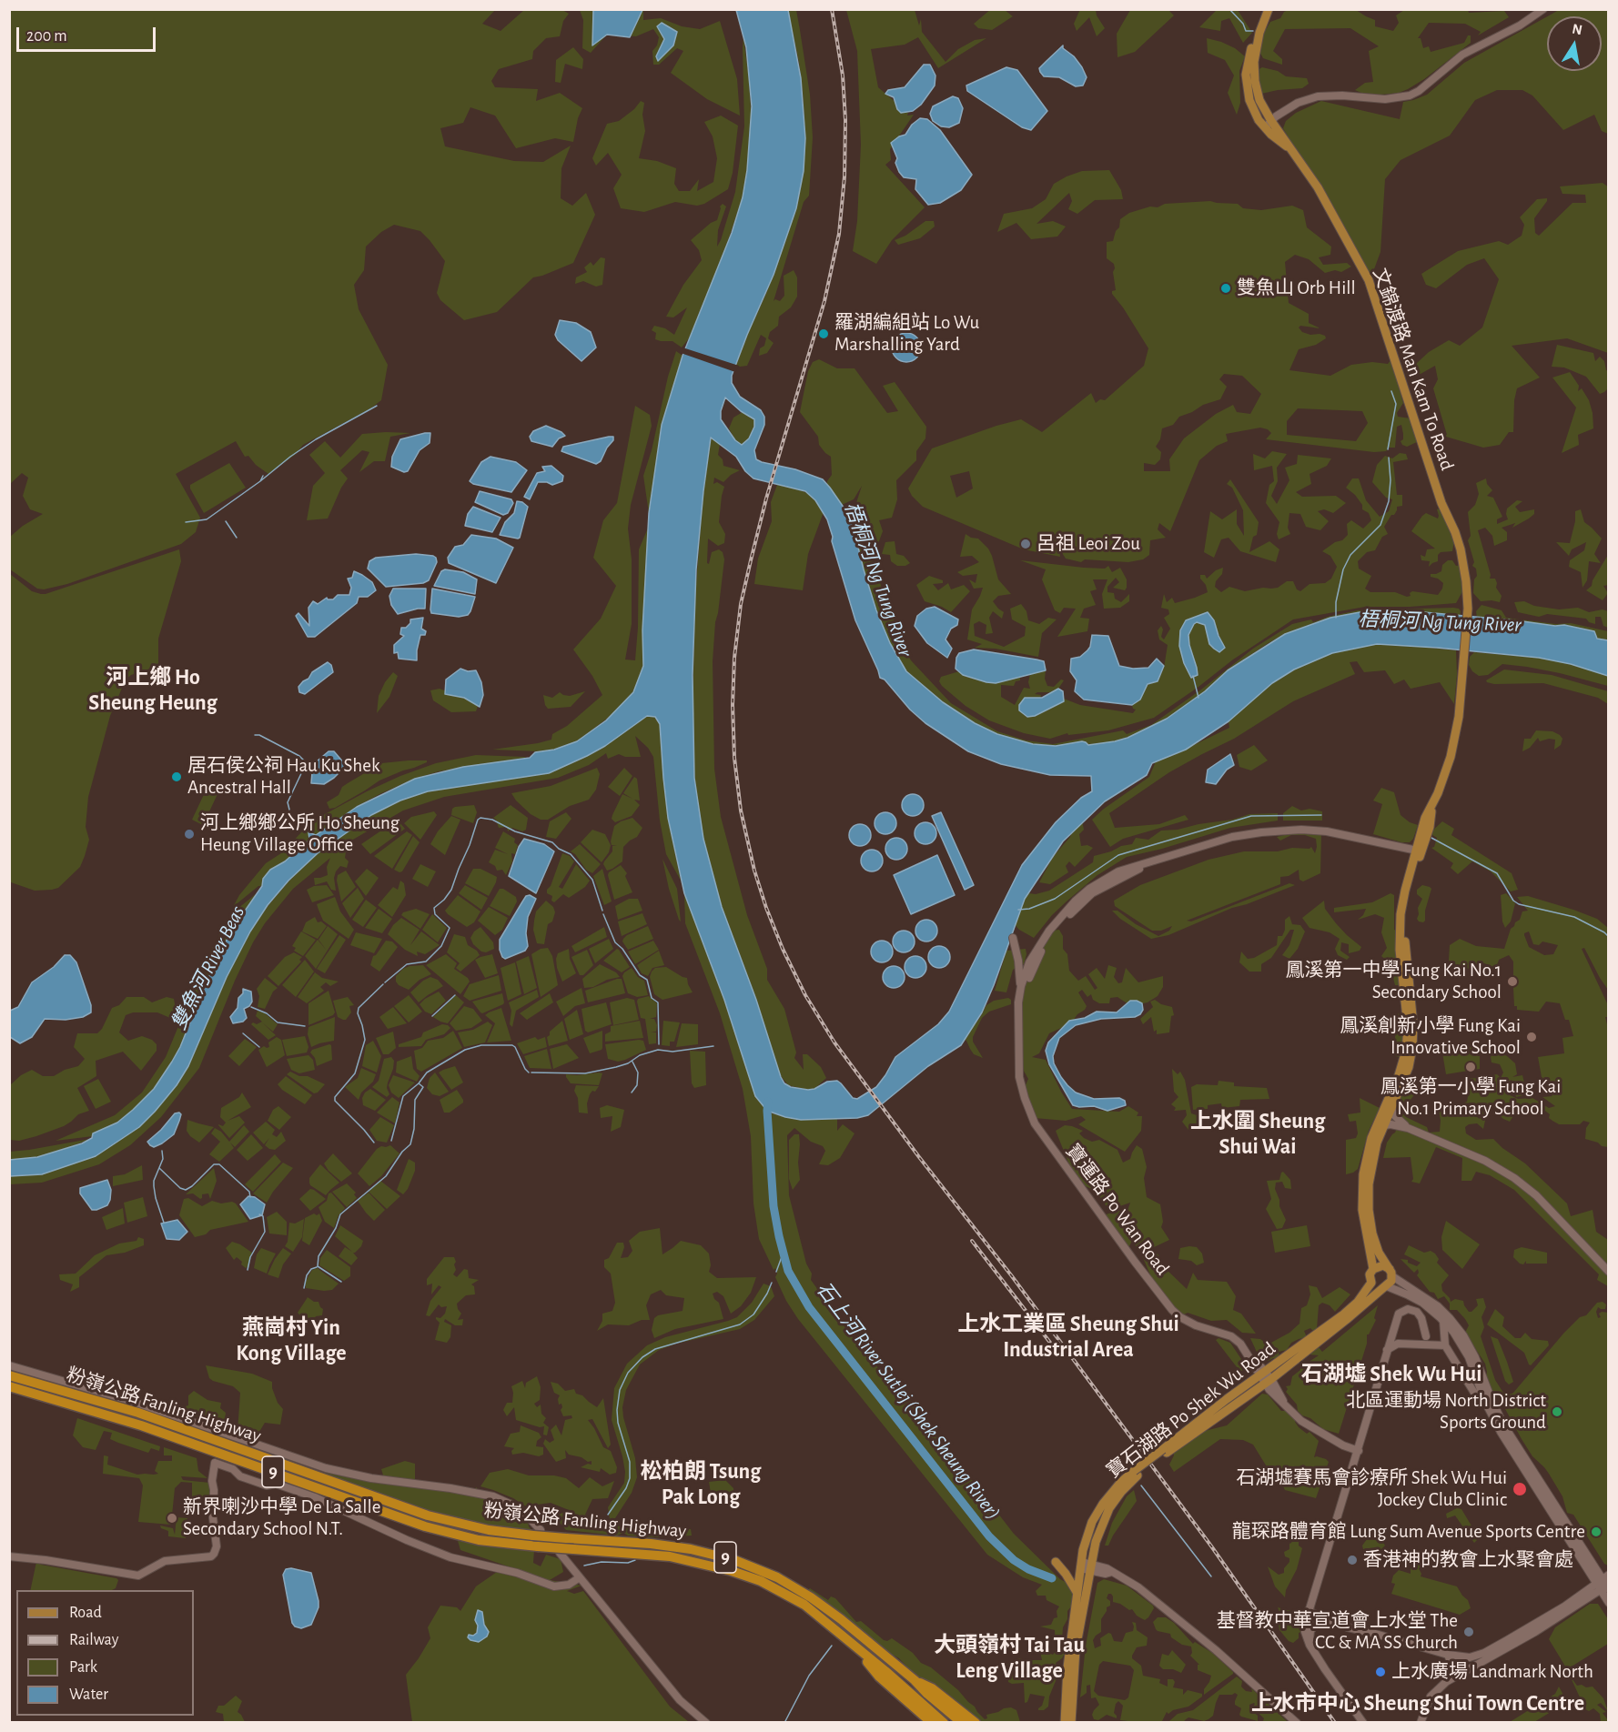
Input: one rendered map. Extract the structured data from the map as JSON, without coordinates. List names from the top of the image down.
{
  "streets": {
    "highway": ["粉嶺公路 Fanling Highway", "9"],
    "main road": ["文錦渡路 Man Kam To Road", "寶石湖路 Po Shek Wu Road"],
    "street": ["寶運路 Po Wan Road"]
  },
  "crossings": [
    ["文錦渡路 Man Kam To Road", "寶運路 Po Wan Road"],
    ["文錦渡路 Man Kam To Road", "寶石湖路 Po Shek Wu Road"],
    ["寶運路 Po Wan Road", "寶石湖路 Po Shek Wu Road"]
  ],
  "districts": [
    "河上鄉 Ho Sheung Heung",
    "上水圍 Sheung Shui Wai",
    "上水工業區 Sheung Shui Industrial Area",
    "燕崗村 Yin Kong Village",
    "石湖墟 Shek Wu Hui",
    "松柏朗 Tsung Pak Long",
    "大頭嶺村 Tai Tau Leng Village",
    "上水市中心 Sheung Shui Town Centre"
  ],
  "water": ["梧桐河 Ng Tung River", "雙魚河 River Beas", "石上河 River Sutlej (Shek Sheung River)"],
  "places": [
    "雙魚山 Orb Hill",
    "羅湖編組站 Lo Wu Marshalling Yard",
    "呂祖 Leoi Zou",
    "居石侯公祠 Hau Ku Shek Ancestral Hall",
    "河上鄉鄉公所 Ho Sheung Heung Village Office",
    "鳳溪第一中學 Fung Kai No.1 Secondary School",
    "鳳溪創新小學 Fung Kai Innovative School",
    "鳳溪第一小學 Fung Kai No.1 Primary School",
    "北區運動場 North District Sports Ground",
    "石湖墟賽馬會診療所 Shek Wu Hui Jockey Club Clinic",
    "新界喇沙中學 De La Salle Secondary School N.T.",
    "龍琛路體育館 Lung Sum Avenue Sports Centre",
    "香港神的教會上水聚會處",
    "基督教中華宣道會上水堂 The CC & MA SS Church",
    "上水廣場 Landmark North"
  ],
  "legend": [
    "Road",
    "Railway",
    "Park",
    "Water"
  ],
  "scale_bar": "200 m",
  "north": "top"
}
